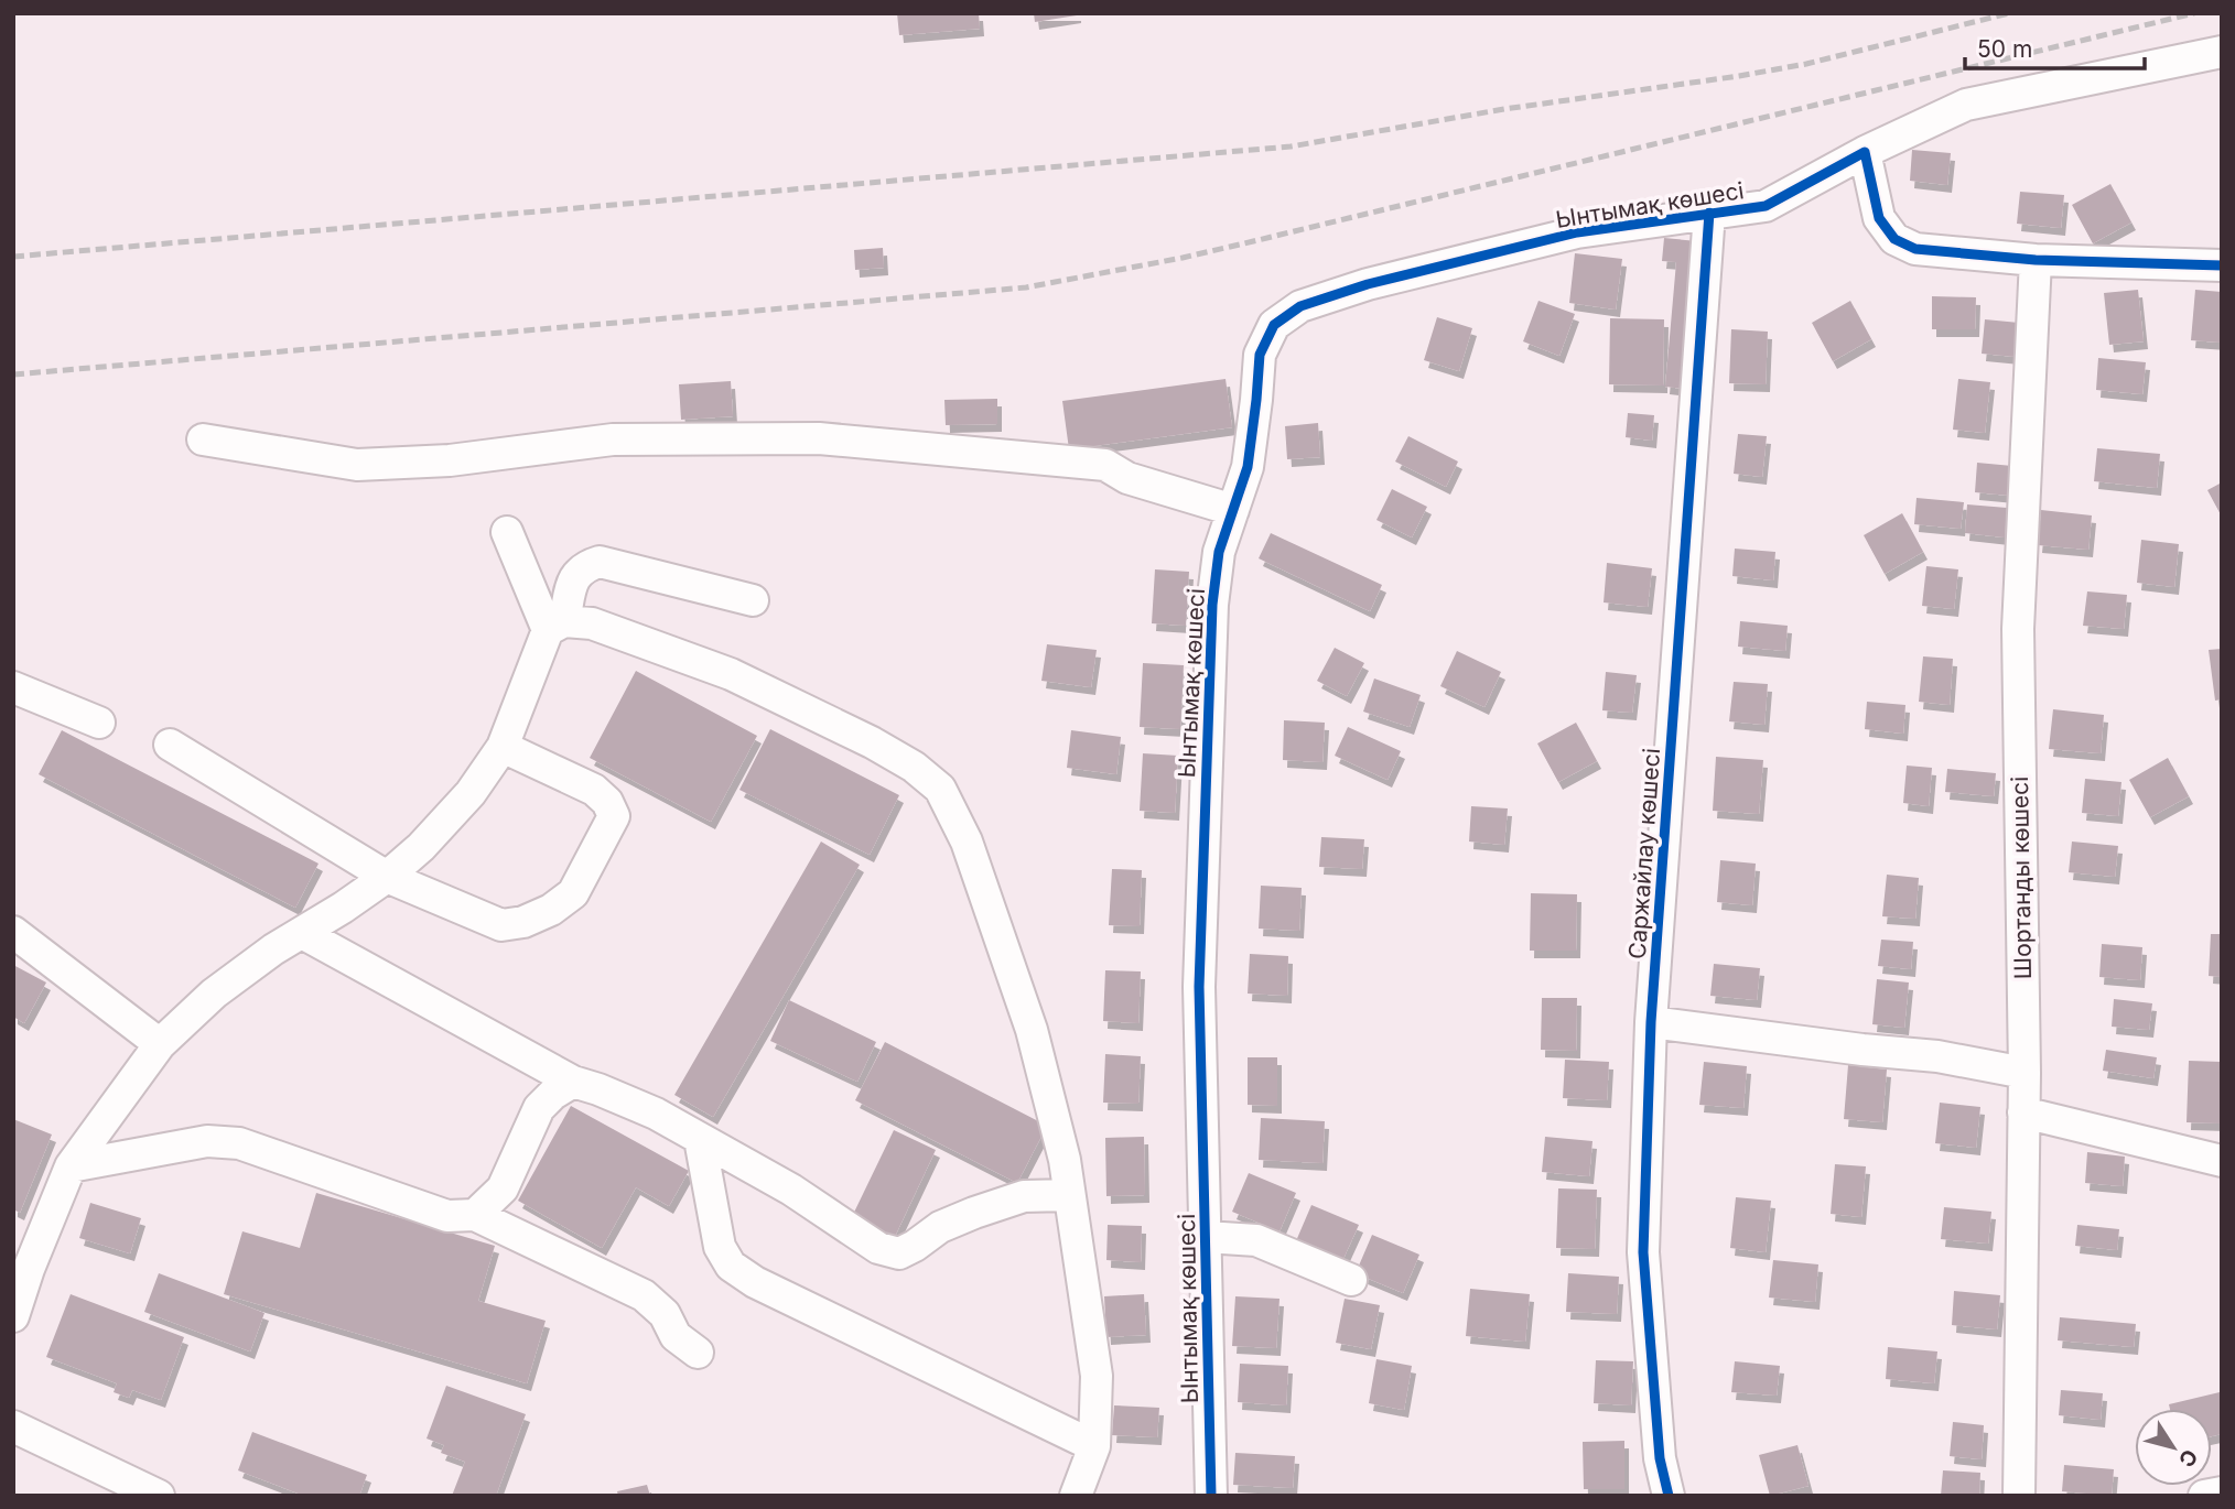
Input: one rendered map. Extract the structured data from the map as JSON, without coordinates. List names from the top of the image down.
{
  "streets": {
    "street": ["Ынтымақ көшесі", "Саржайлау көшесі", "Шортанды көшесі"]
  },
  "crossings": [
    ["Ынтымақ көшесі", "Саржайлау көшесі"]
  ],
  "scale_bar": "50 m",
  "north": "bottom right"
}
